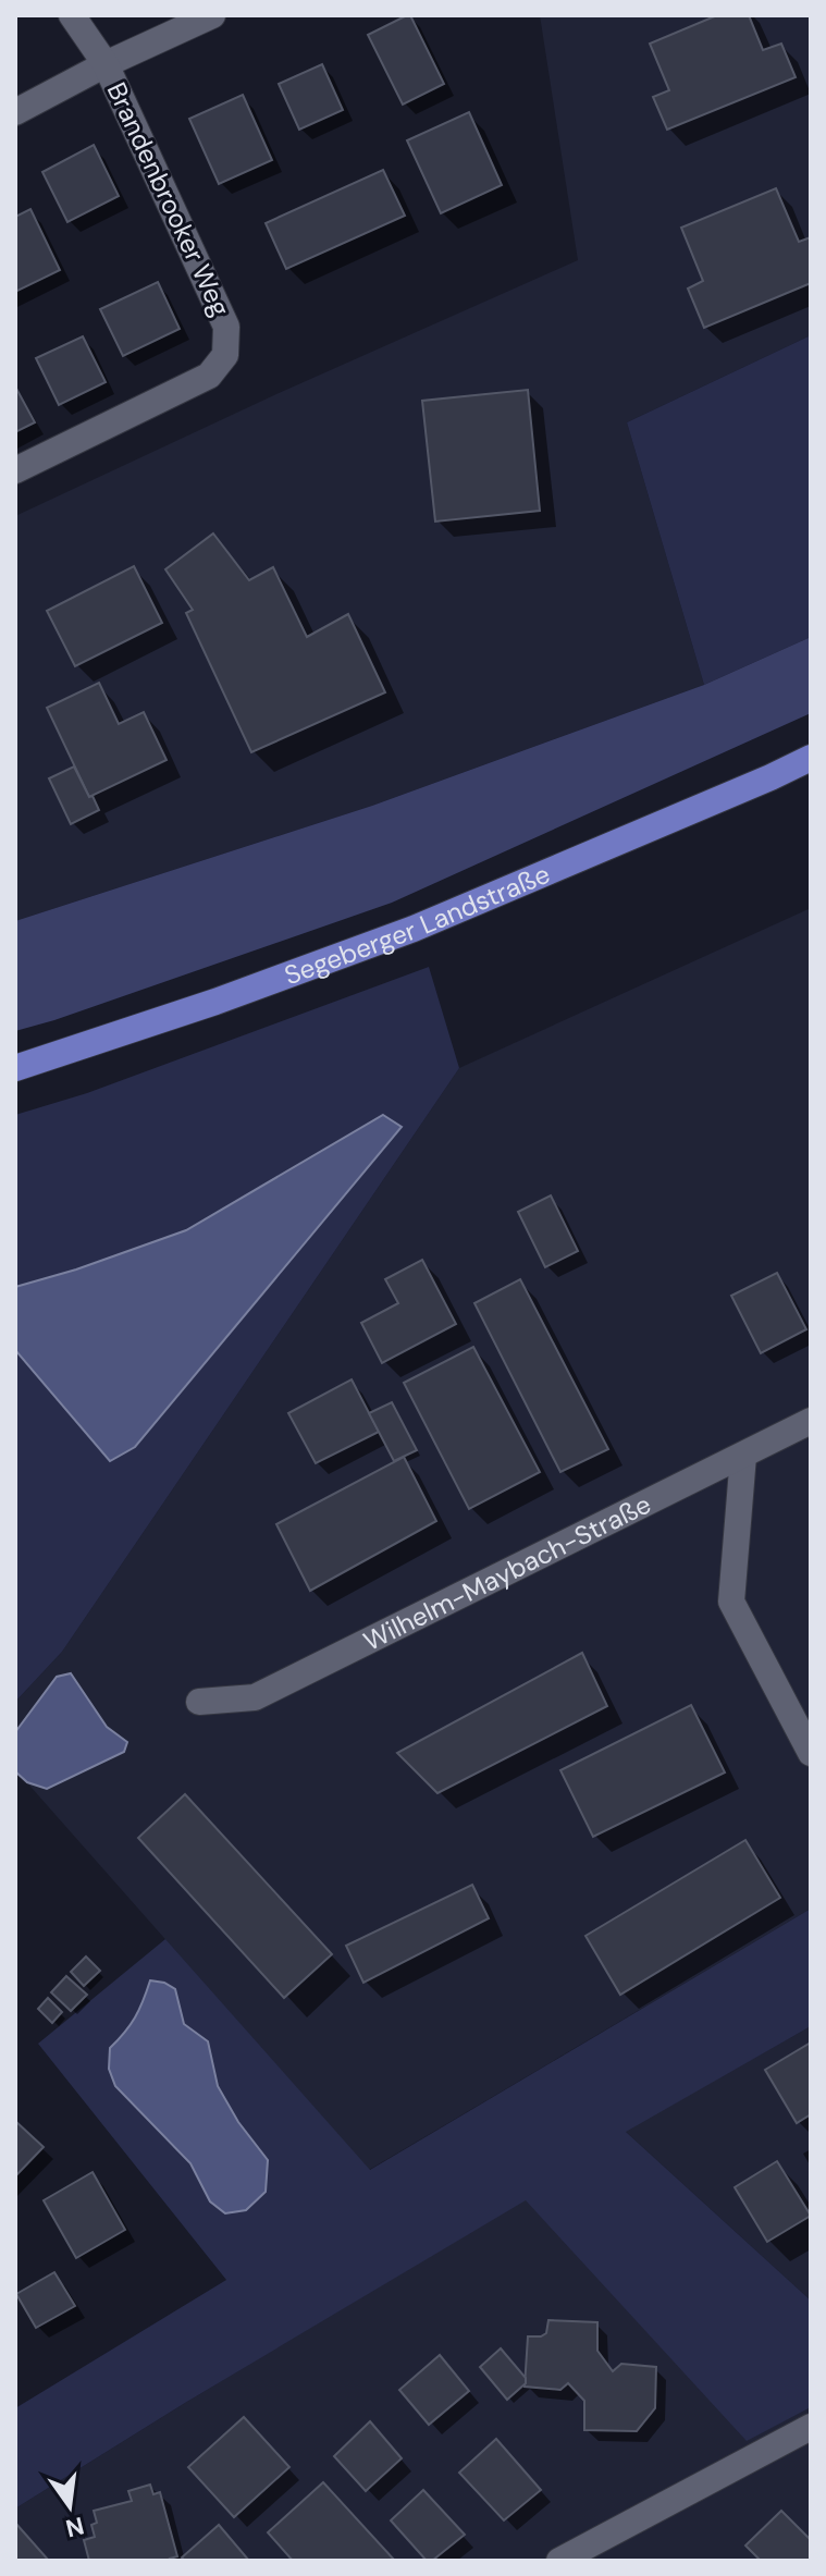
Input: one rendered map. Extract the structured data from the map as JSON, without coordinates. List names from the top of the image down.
{
  "streets": {
    "main road": ["Segeberger Landstraße"],
    "street": ["Brandenbrooker Weg", "Wilhelm-Maybach-Straße"]
  },
  "north": "bottom"
}
